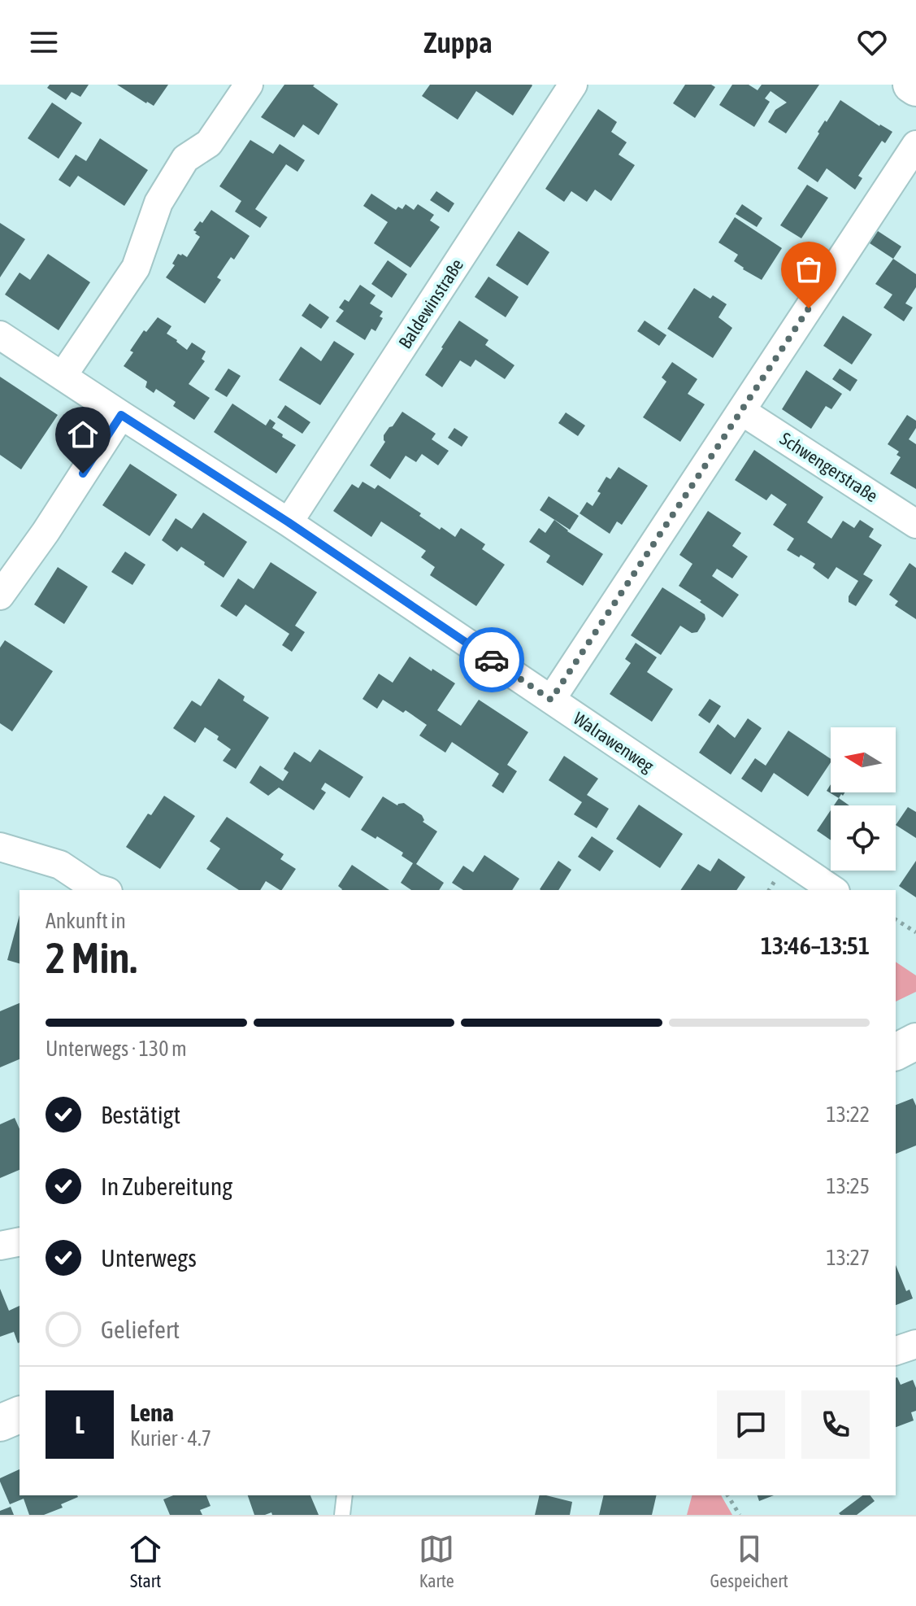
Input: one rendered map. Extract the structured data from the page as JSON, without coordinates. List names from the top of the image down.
{
  "streets": {
    "street": ["Baldewinstraße", "Schwengerstraße", "Walrawenweg"]
  },
  "crossings": [
    ["Baldewinstraße", "Walrawenweg"]
  ],
  "north": "left",
  "page": {
    "header": "Zuppa",
    "heading": ["2 Min.", "Ankunft in", "13:46–13:51"],
    "panel": ["Lena", "Kurier · 4.7"],
    "bar": "Unterwegs · 130 m",
    "list": [
      ["Bestätigt", "13:22"],
      ["In Zubereitung", "13:25"],
      ["Unterwegs", "13:27"],
      "Geliefert"
    ],
    "round": "L",
    "tabs": ["Start", "Karte", "Gespeichert"]
  }
}
